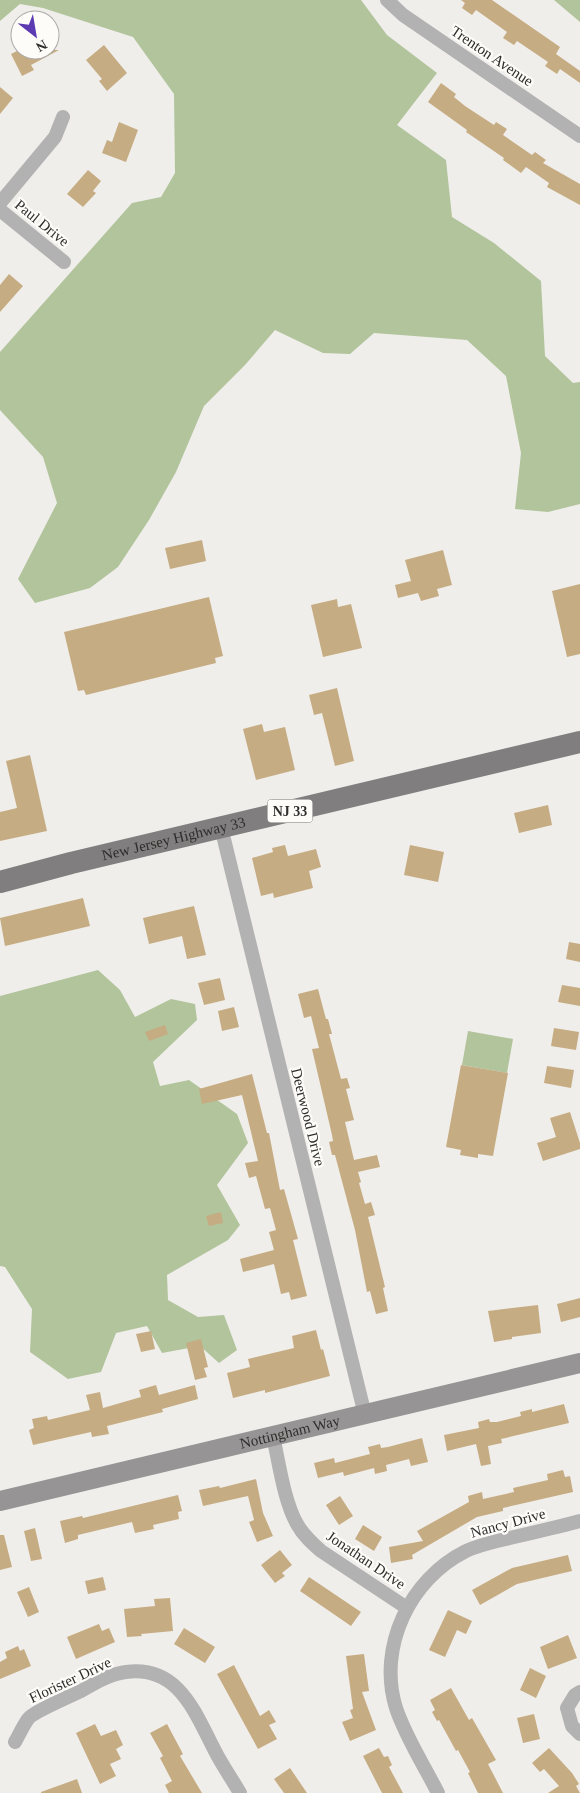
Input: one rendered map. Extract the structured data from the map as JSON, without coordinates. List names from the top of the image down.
{
  "streets": {
    "main road": ["NJ 33", "New Jersey Highway 33"],
    "street": [
      "Trenton Avenue",
      "Paul Drive",
      "Deerwood Drive",
      "Nottingham Way",
      "Nancy Drive",
      "Jonathan Drive",
      "Florister Drive"
    ]
  },
  "crossings": [
    ["New Jersey Highway 33", "Deerwood Drive"],
    ["Deerwood Drive", "Nottingham Way"],
    ["Nottingham Way", "Jonathan Drive"],
    ["Nancy Drive", "Jonathan Drive"]
  ],
  "north": "bottom right"
}
